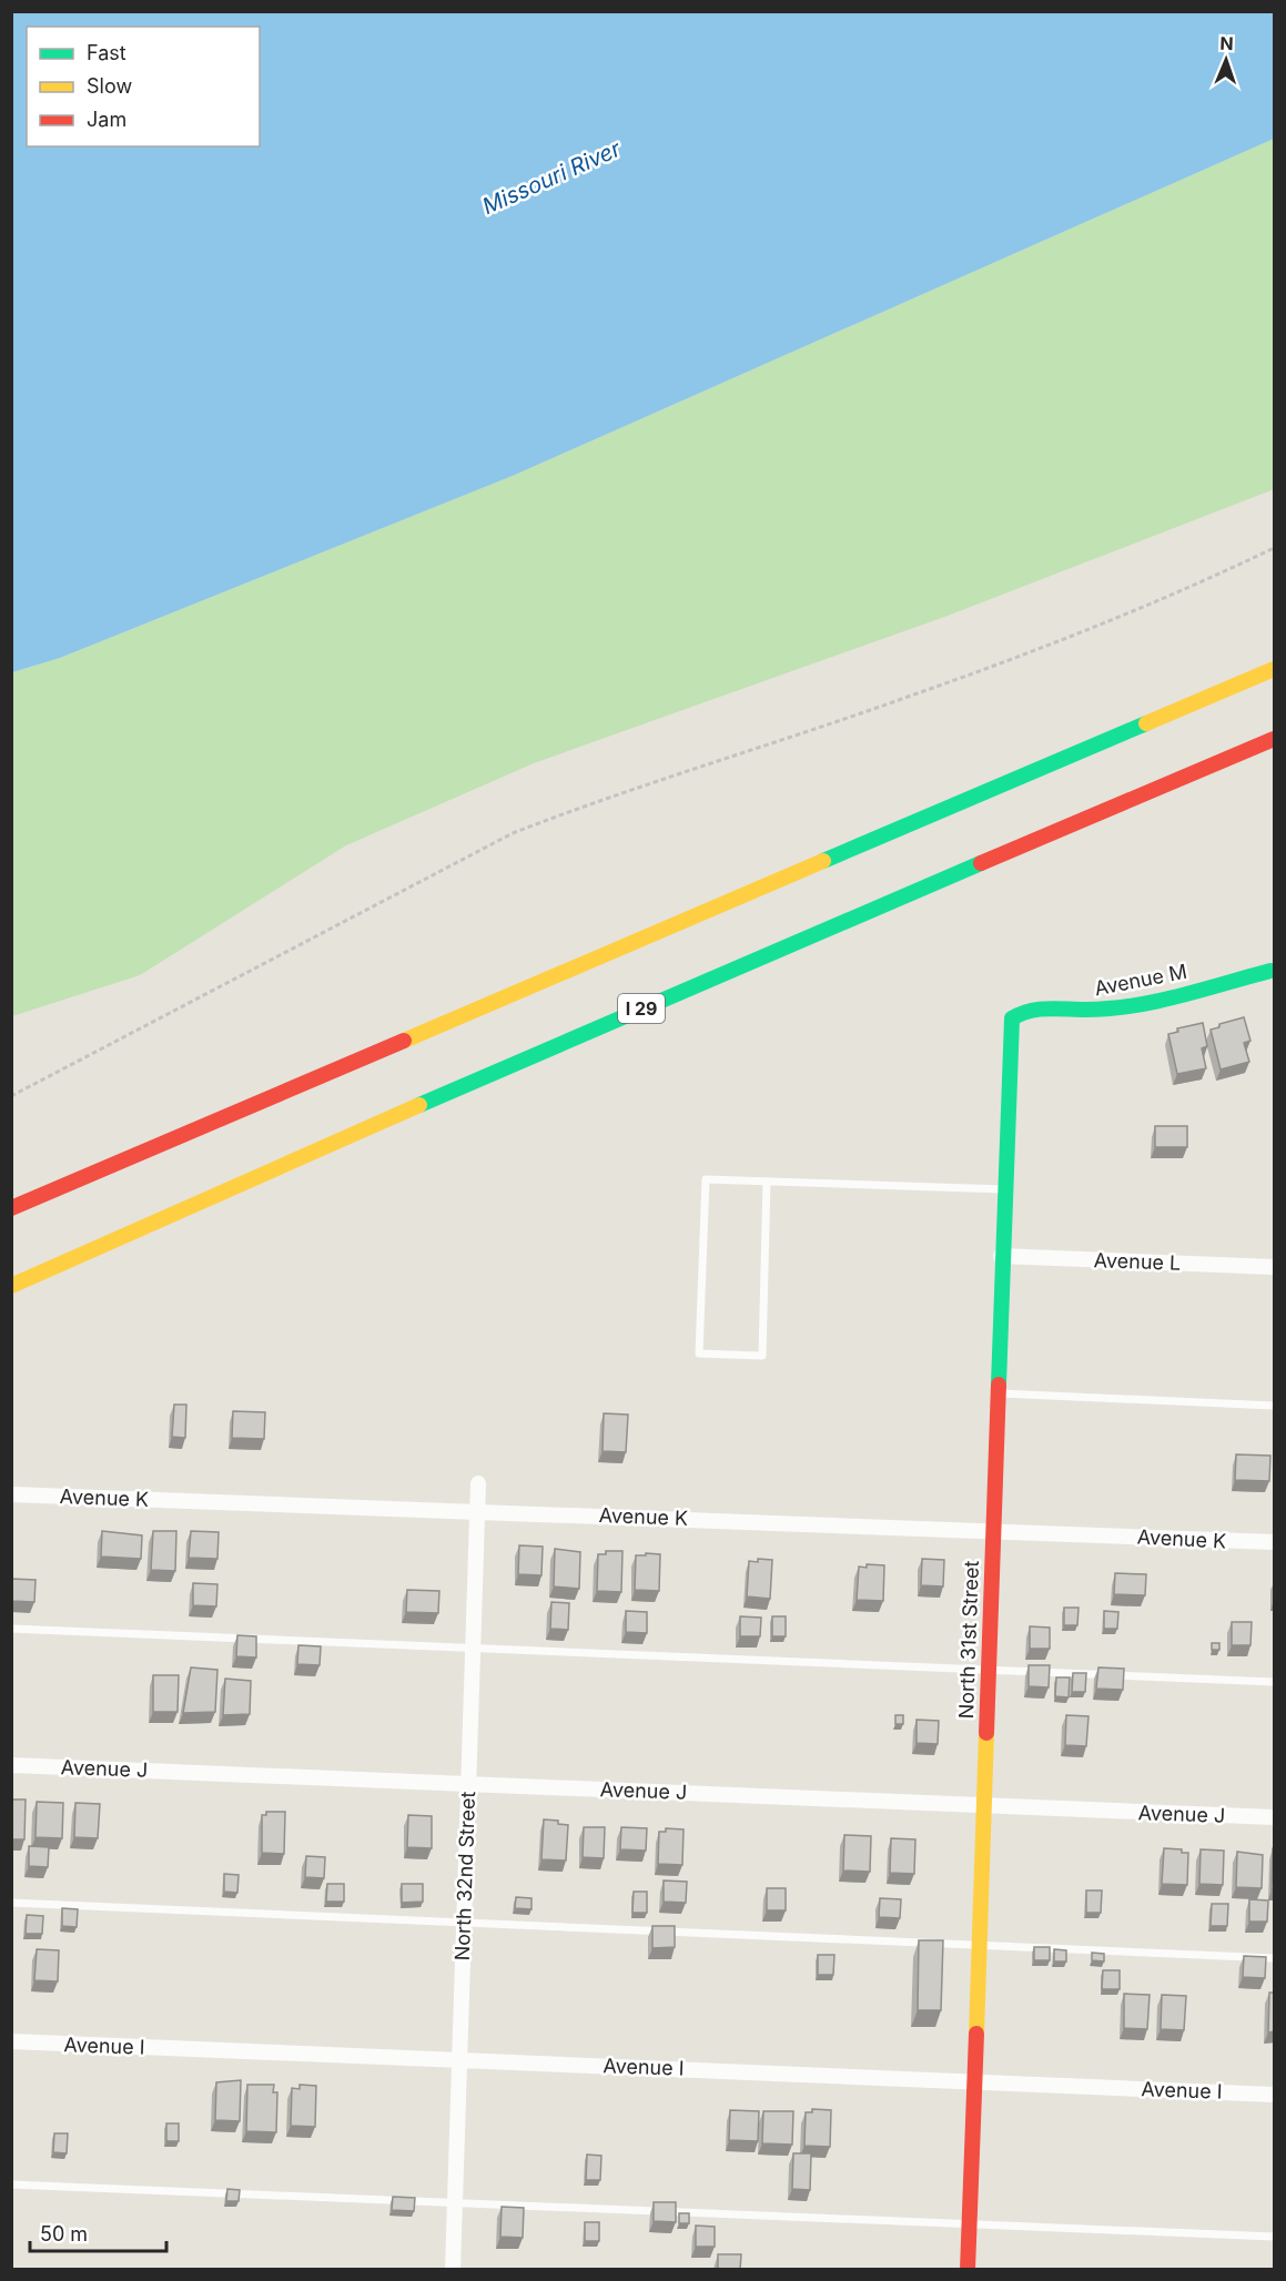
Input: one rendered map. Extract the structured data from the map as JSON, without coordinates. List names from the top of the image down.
{
  "streets": {
    "main road": ["Avenue M", "I 29", "North 31st Street"],
    "street": [
      "Avenue L",
      "Avenue K",
      "Avenue J",
      "North 32nd Street",
      "Avenue I"
    ]
  },
  "crossings": [
    ["Avenue M", "North 31st Street"],
    ["Avenue L", "North 31st Street"],
    ["Avenue K", "North 31st Street"],
    ["Avenue K", "North 32nd Street"],
    ["North 31st Street", "Avenue J"],
    ["North 31st Street", "Avenue I"],
    ["Avenue J", "North 32nd Street"],
    ["North 32nd Street", "Avenue I"]
  ],
  "water": ["Missouri River"],
  "legend": ["Fast", "Slow", "Jam"],
  "scale_bar": "50 m",
  "north": "top"
}
